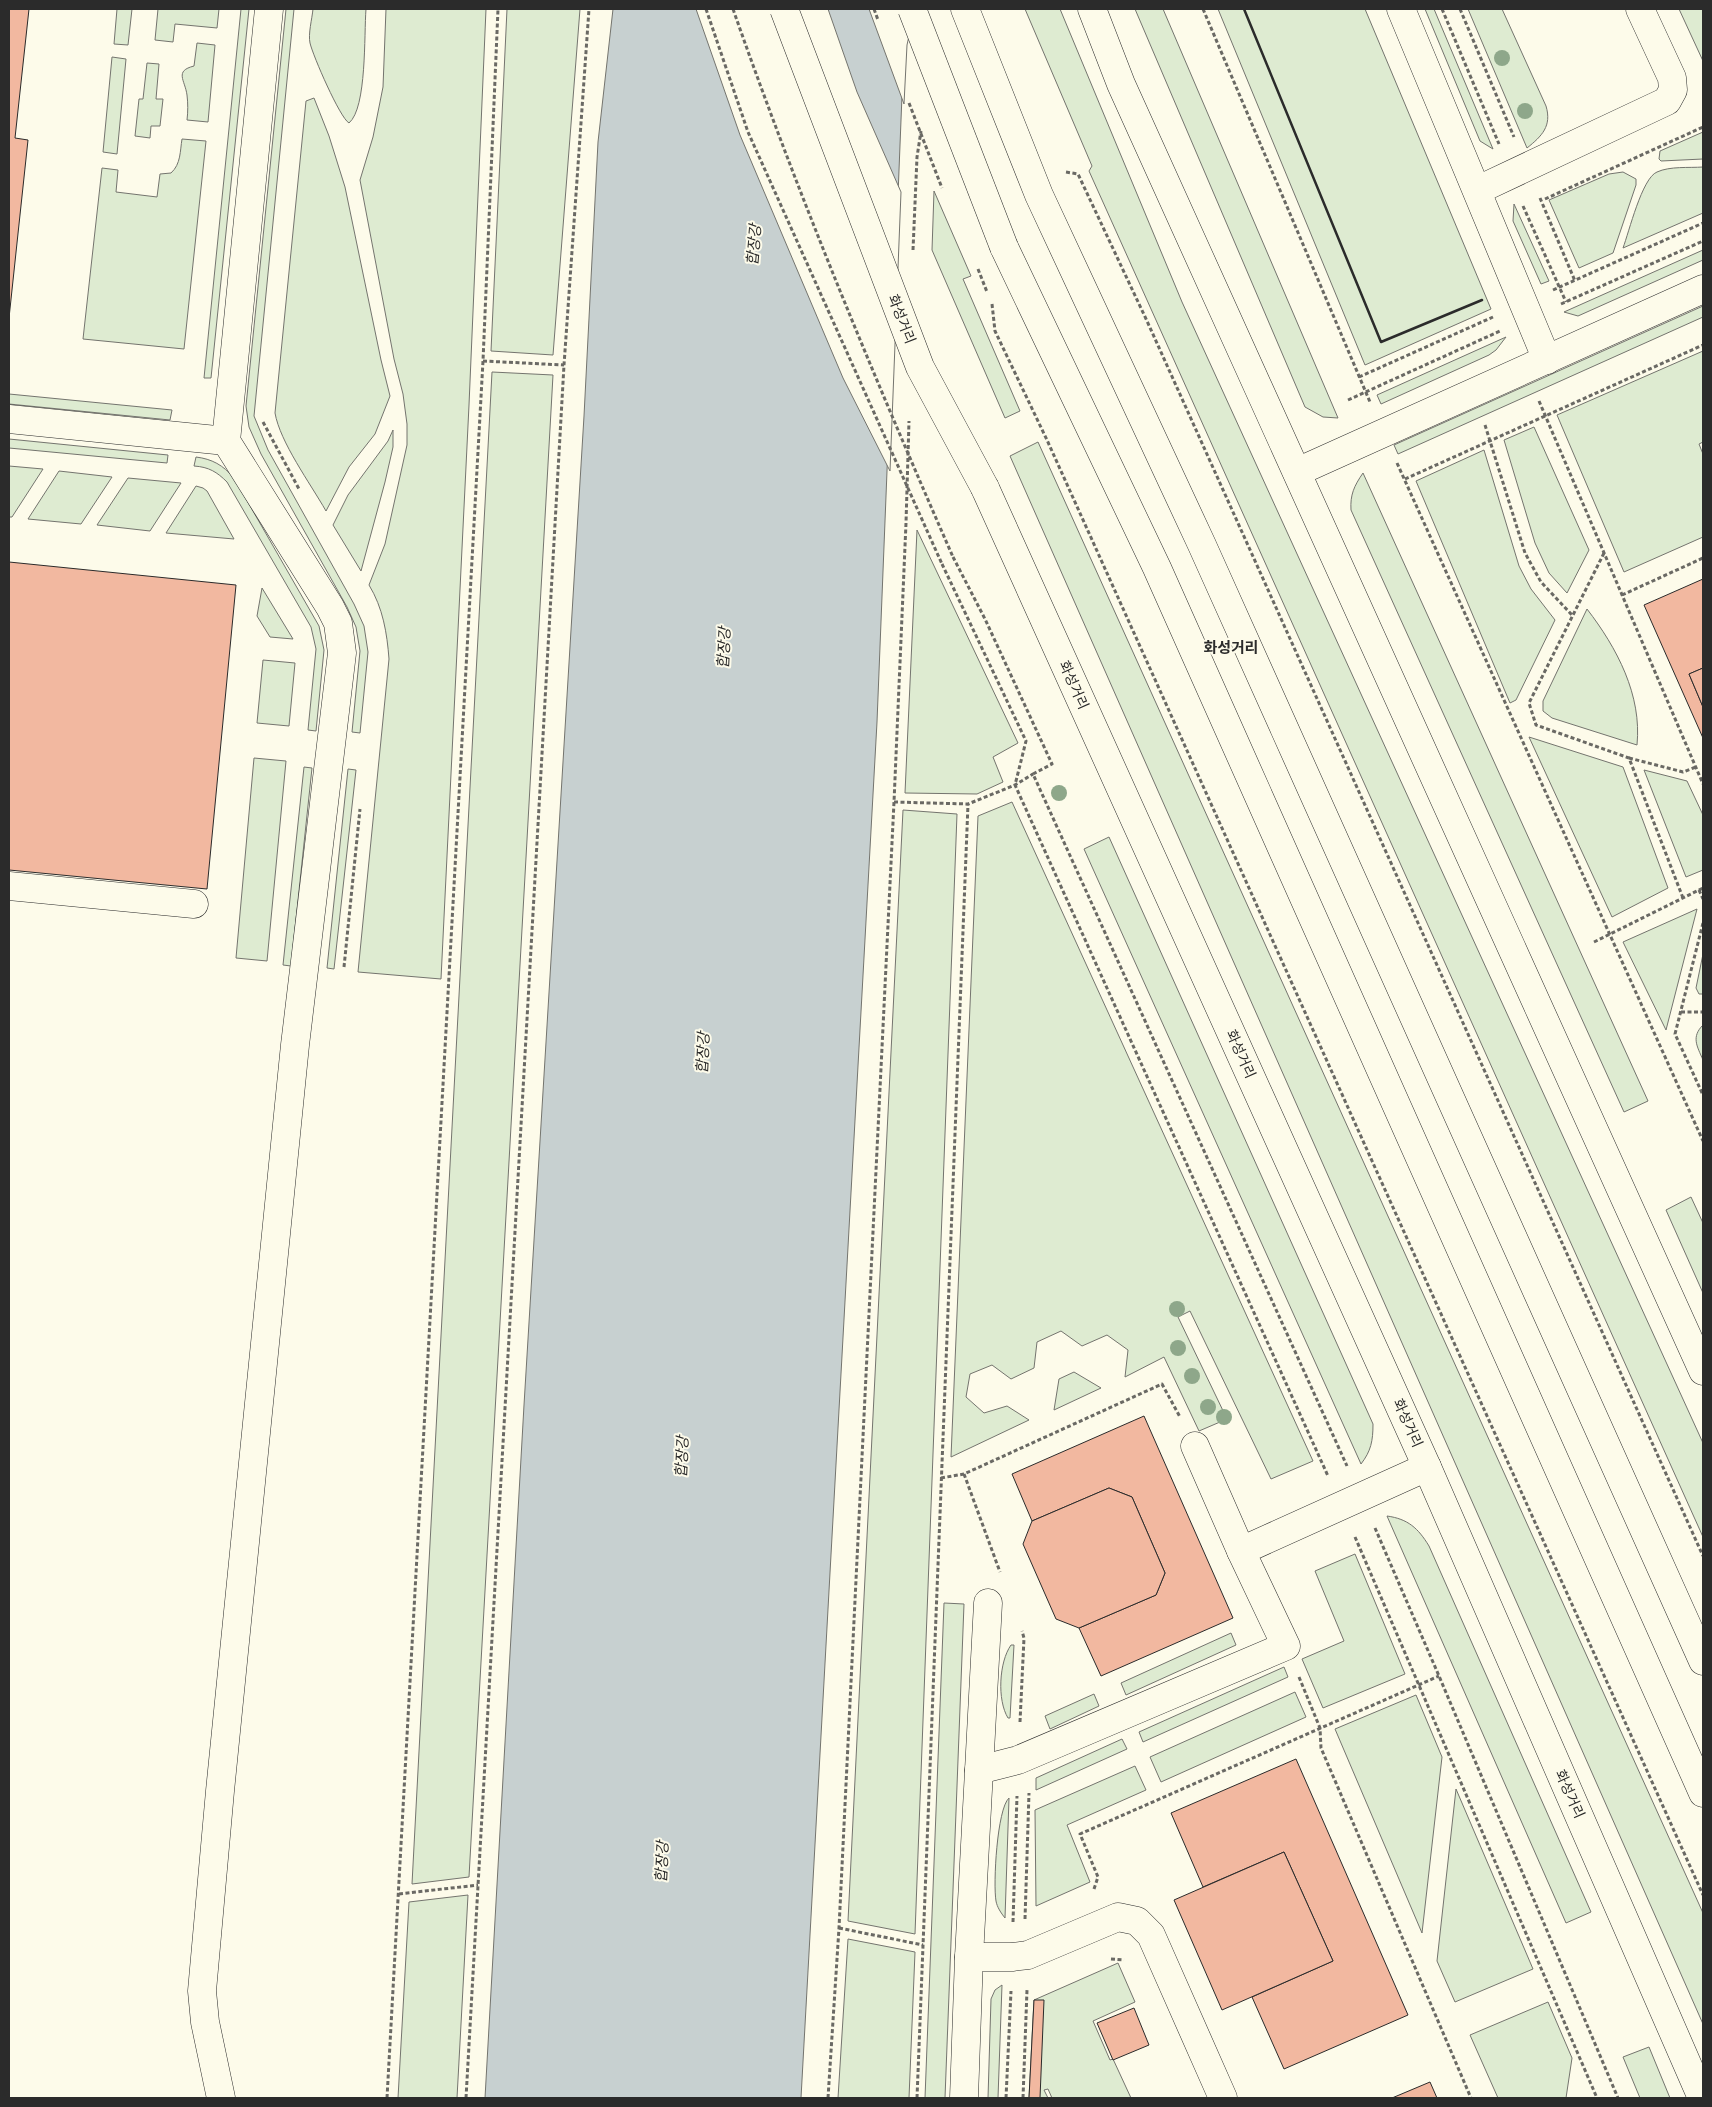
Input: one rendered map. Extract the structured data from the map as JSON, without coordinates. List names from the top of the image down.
{
  "streets": {
    "main road": ["화성거리"]
  },
  "districts": ["화성거리"],
  "water": ["합장강"]
}
